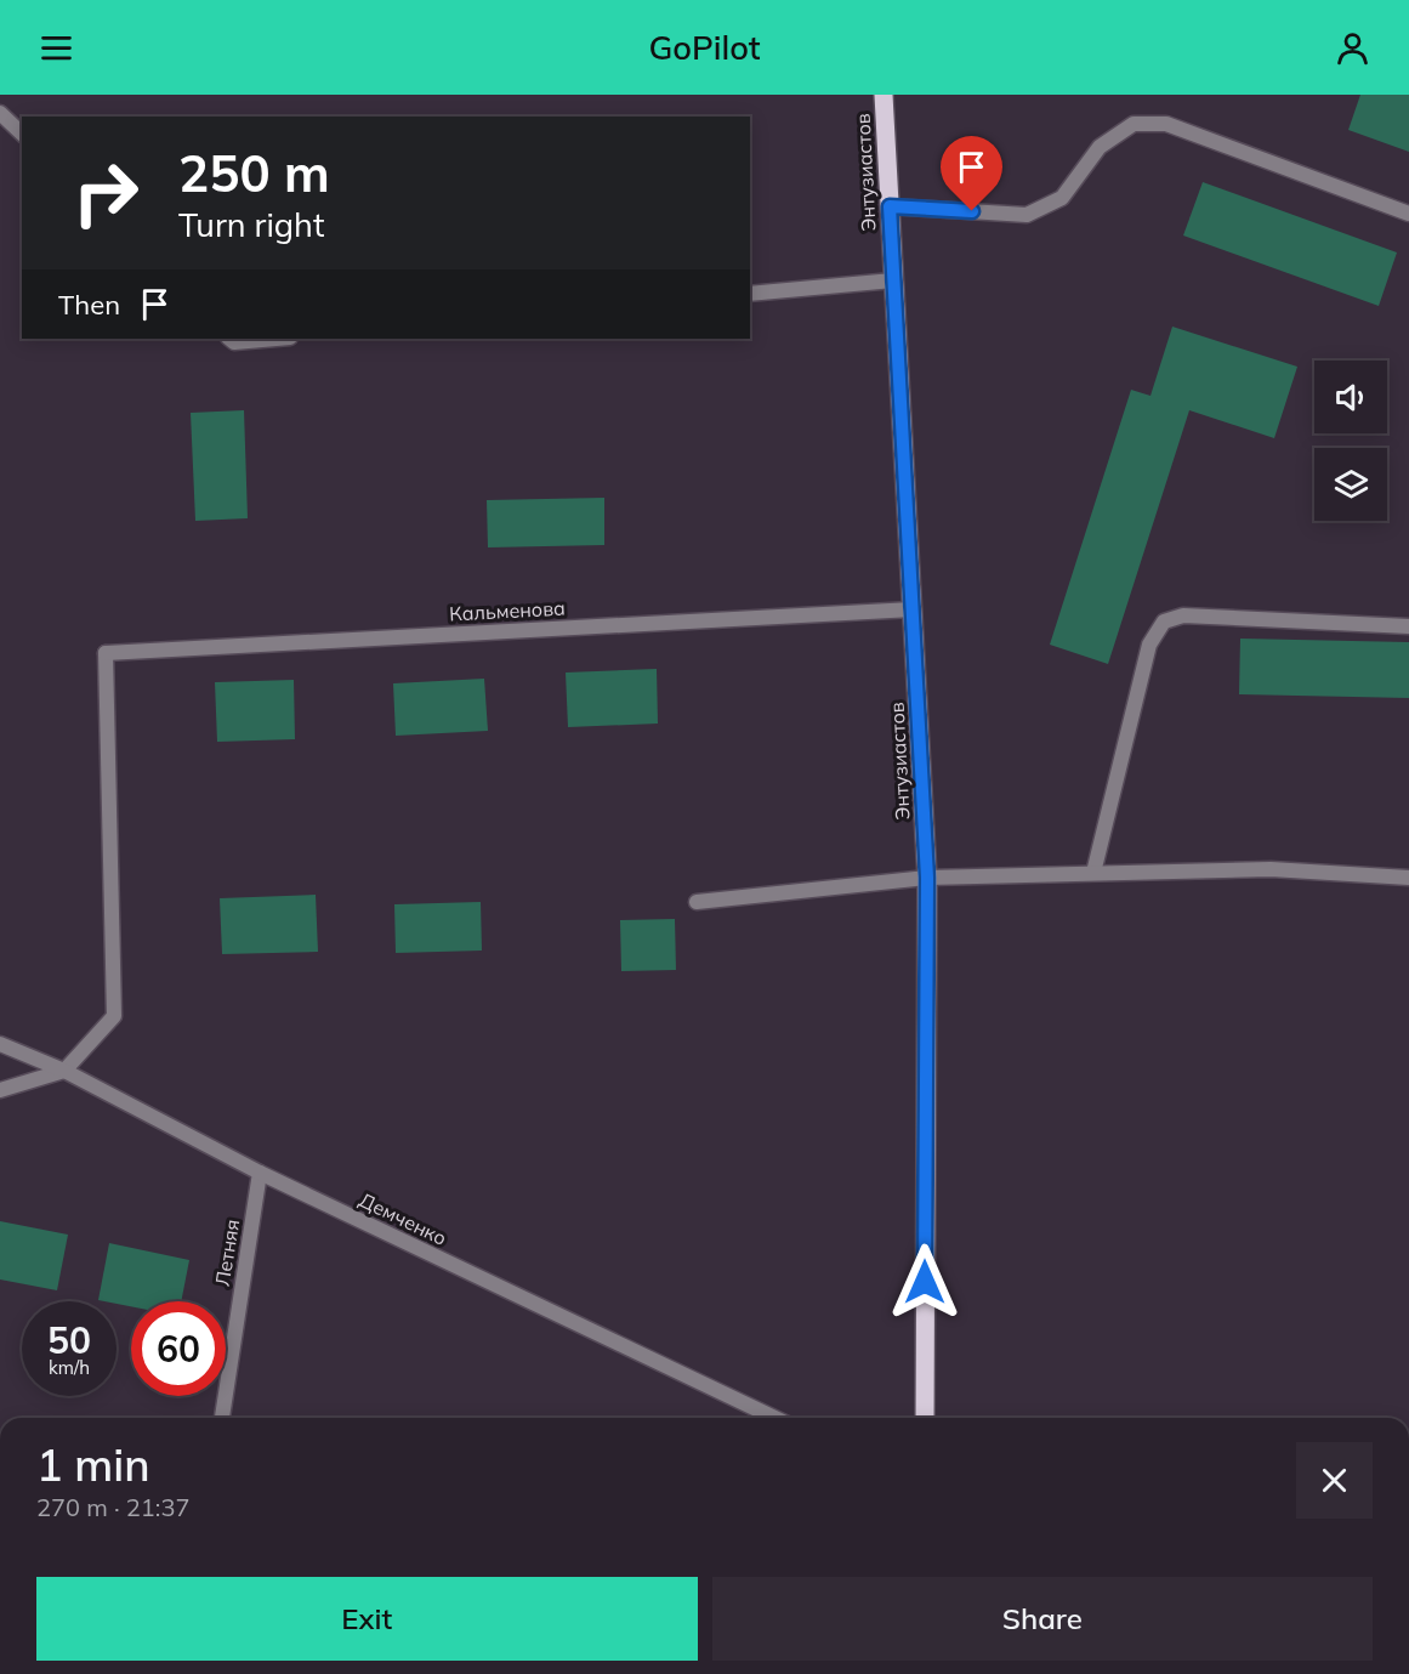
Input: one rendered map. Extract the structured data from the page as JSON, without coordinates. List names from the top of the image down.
{
  "streets": {
    "main road": ["Энтузиастов"],
    "street": ["Кальменова", "Демченко", "Летняя"]
  },
  "crossings": [
    ["Энтузиастов", "Кальменова"],
    ["Кальменова", "Демченко"],
    ["Демченко", "Летняя"]
  ],
  "page": {
    "header": "GoPilot",
    "turn": ["250 m", "Turn right"],
    "then": "Then",
    "speed": "50 km/h",
    "limit": "60",
    "heading": ["1 min", "270 m · 21:37"],
    "buttons": ["Exit", "Share"]
  }
}
